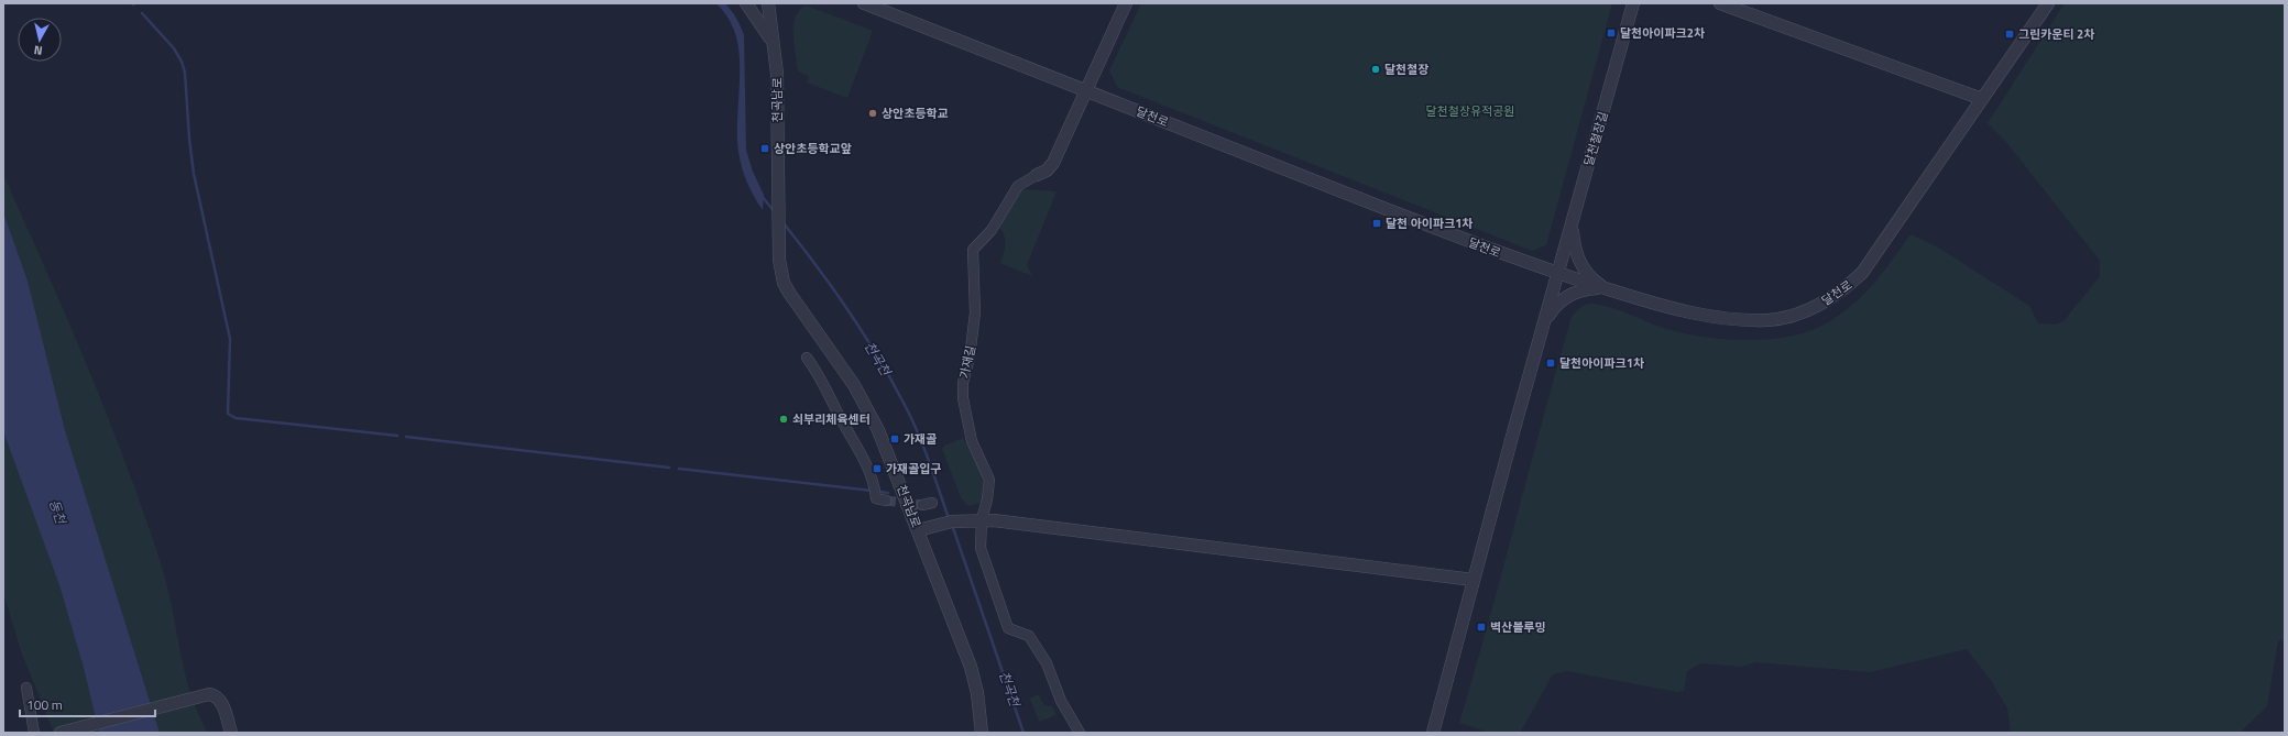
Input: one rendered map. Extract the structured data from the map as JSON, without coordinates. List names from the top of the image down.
{
  "streets": {
    "street": [
      "천곡남로",
      "달천로",
      "달천철장길",
      "가재길"
    ]
  },
  "crossings": [
    ["달천로", "달천철장길"],
    ["달천로", "가재길"]
  ],
  "water": ["천곡천", "동천"],
  "parks": ["달천철장유적공원"],
  "places": {
    "transit": [
      "달천아이파크2차",
      "그린카운티 2차",
      "상안초등학교앞",
      "달천 아이파크1차",
      "달천아이파크1차",
      "가재골",
      "가재골입구",
      "벽산블루밍"
    ],
    "other": ["달천철장", "상안초등학교", "쇠부리체육센터"]
  },
  "scale_bar": "100 m",
  "north": "bottom"
}
